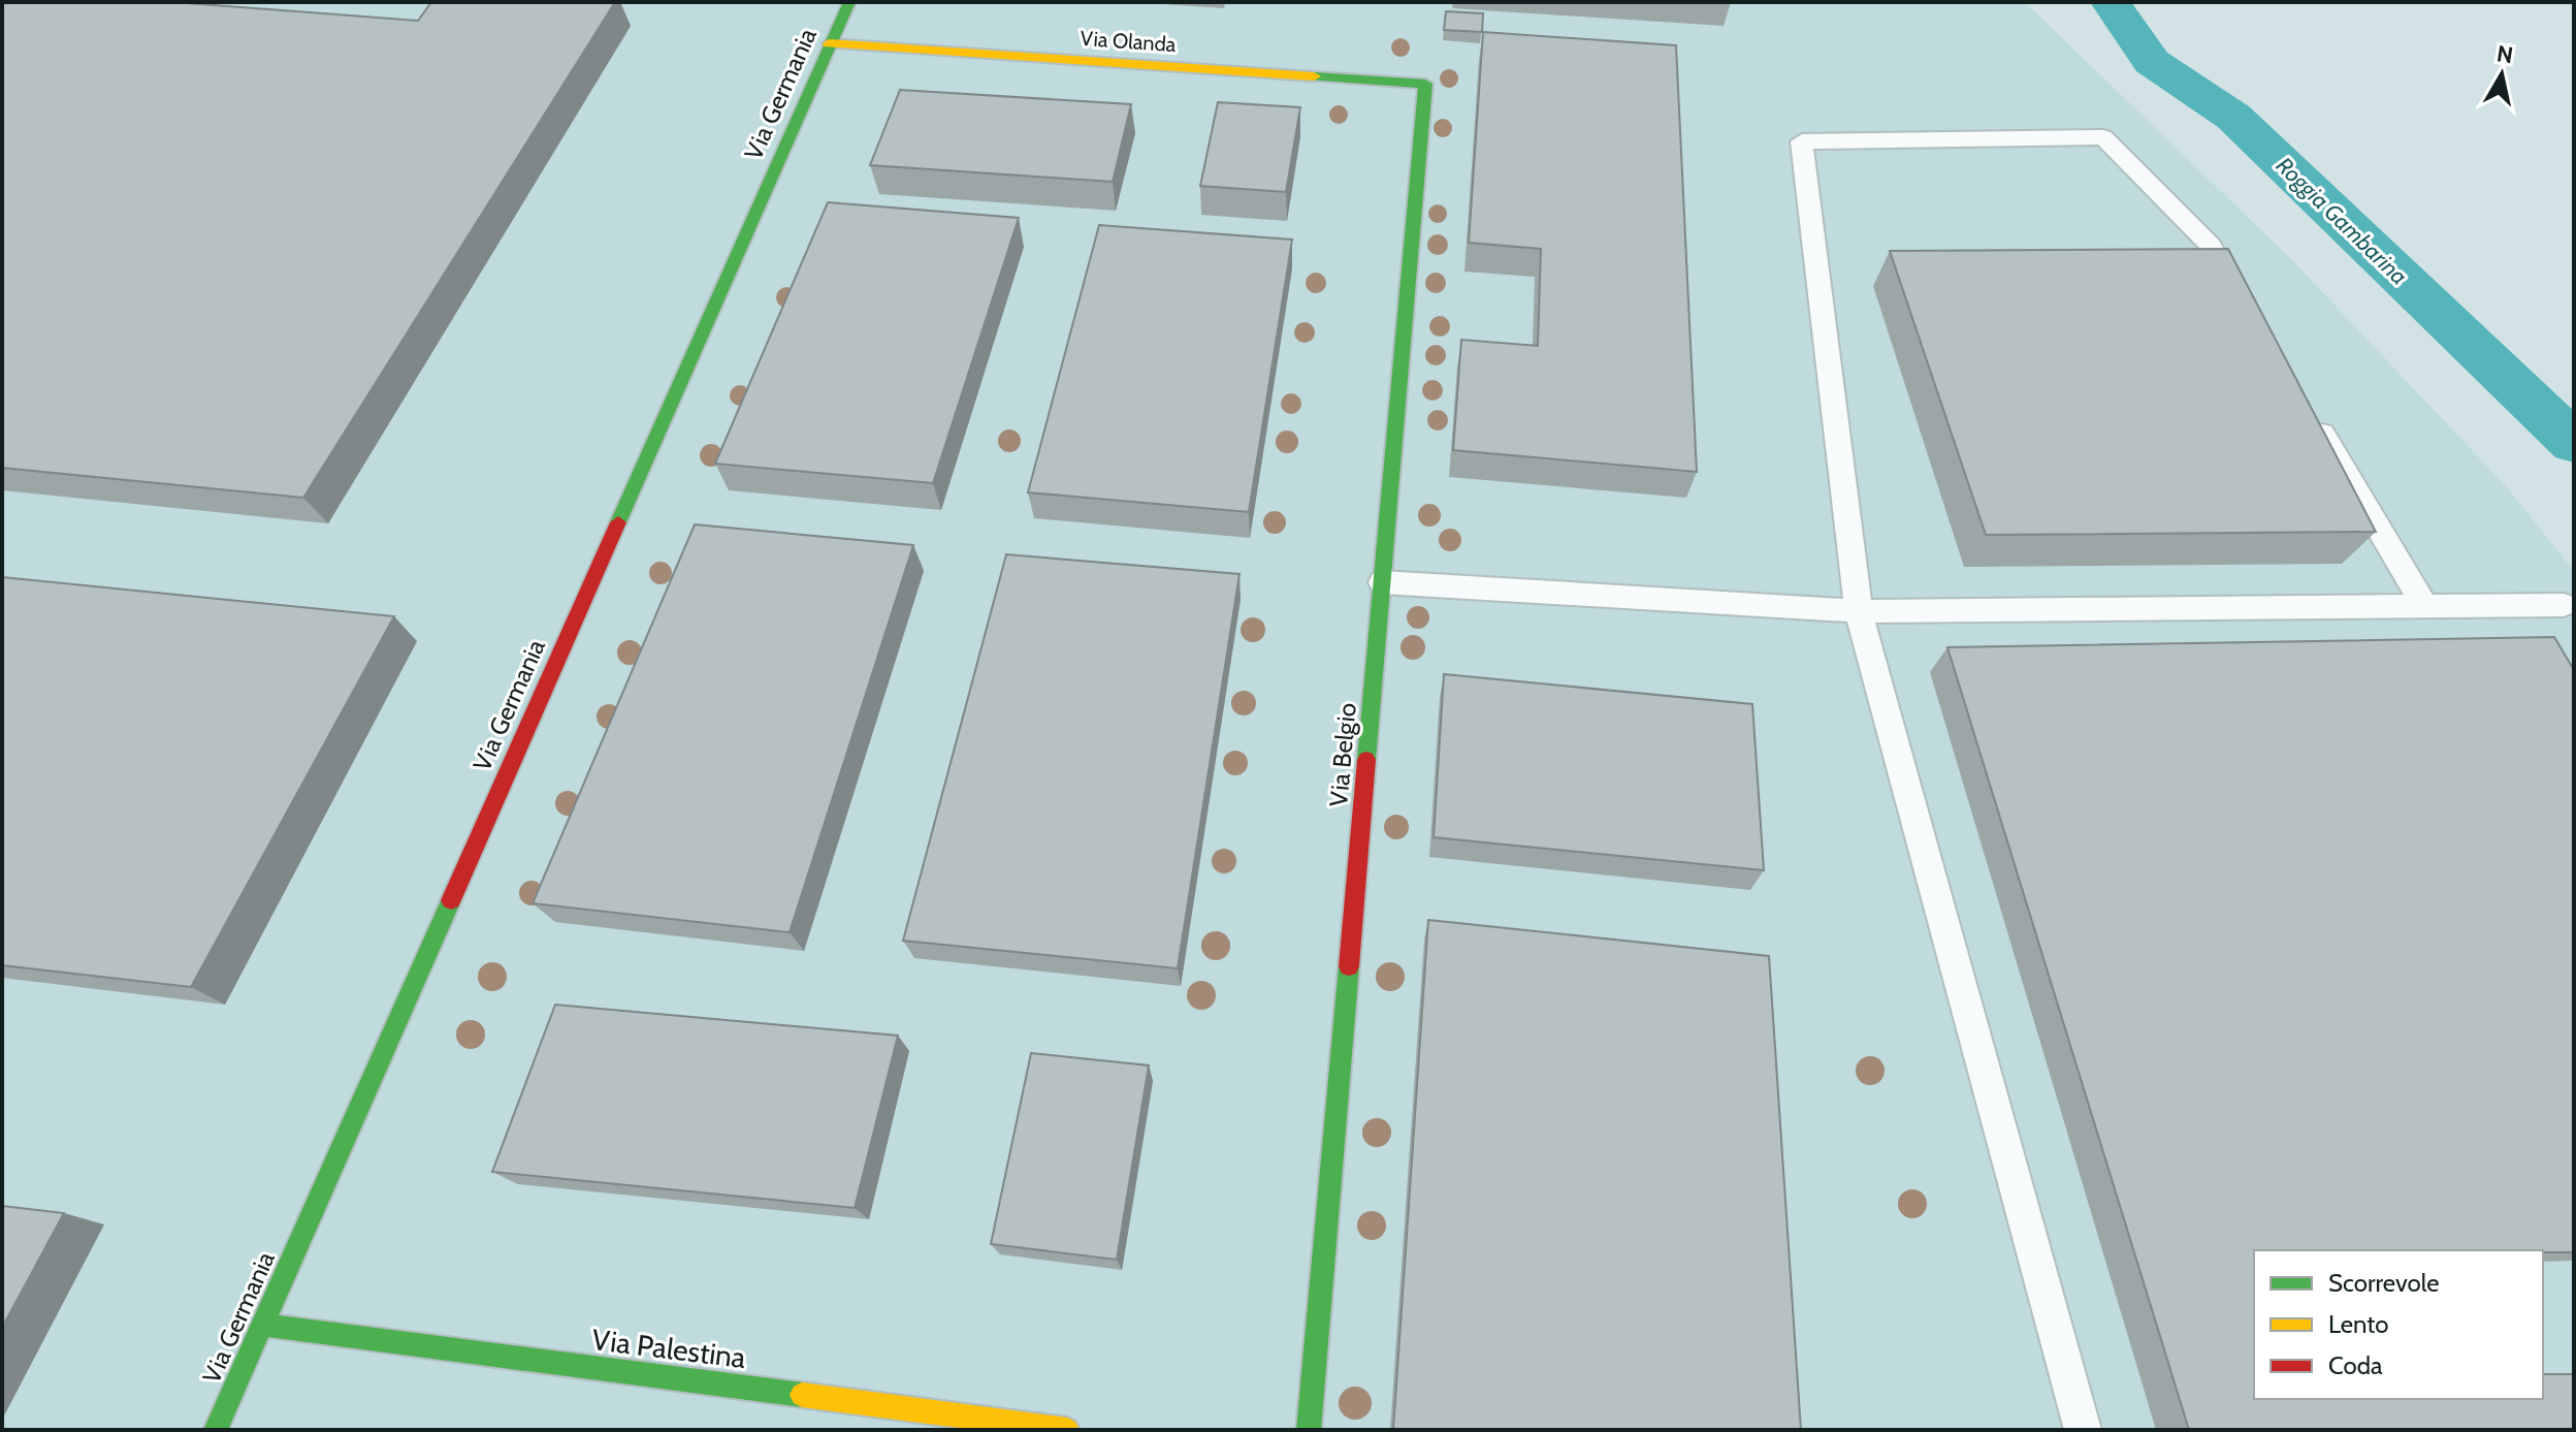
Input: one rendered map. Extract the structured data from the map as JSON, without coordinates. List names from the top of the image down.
{
  "streets": {
    "street": [
      "Via Olanda",
      "Via Germania",
      "Via Belgio",
      "Via Palestina"
    ]
  },
  "crossings": [
    ["Via Olanda", "Via Germania"],
    ["Via Olanda", "Via Belgio"],
    ["Via Germania", "Via Palestina"]
  ],
  "water": ["Roggia Gambarina"],
  "legend": ["Scorrevole", "Lento", "Coda"],
  "north": "top"
}
